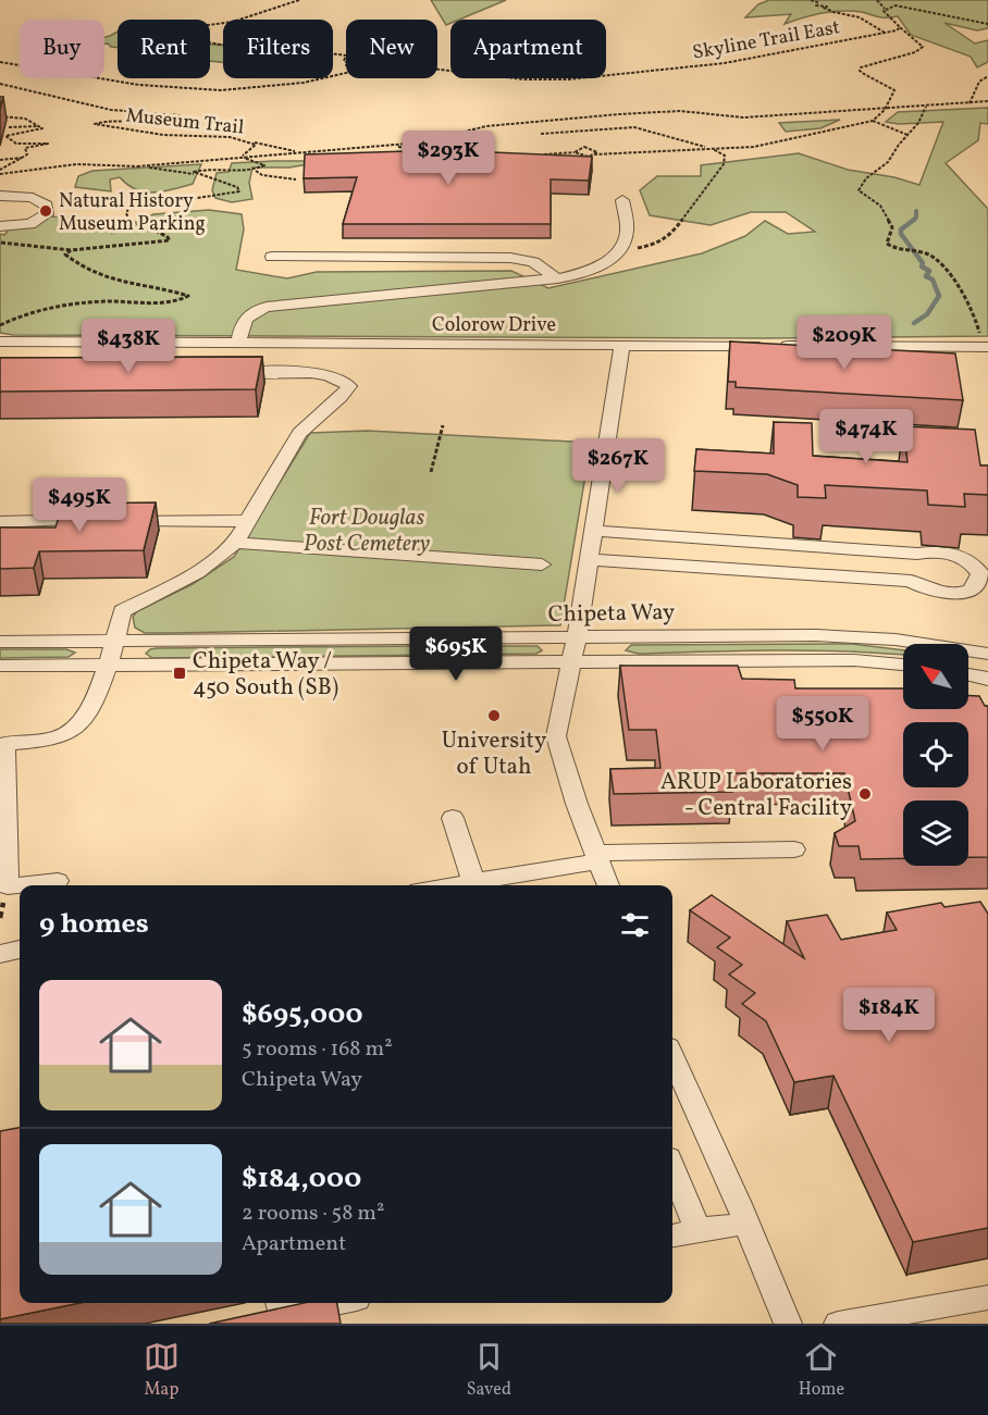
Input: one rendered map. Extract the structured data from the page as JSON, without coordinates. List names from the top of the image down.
{
  "streets": {
    "street": ["Colorow Drive", "Chipeta Way"],
    "path": ["Skyline Trail East", "Museum Trail"]
  },
  "parks": ["Fort Douglas Post Cemetery"],
  "places": {
    "other": ["Natural History Museum Parking", "University of Utah", "ARUP Laboratories - Central Facility"],
    "transit": ["Chipeta Way / 450 South (SB)"]
  },
  "north": "top left",
  "page": {
    "chip": [
      "Buy",
      "Rent",
      "Filters",
      "New",
      "Apartment"
    ],
    "price": [
      "$293K",
      "$209K",
      "$438K",
      "$474K",
      "$267K",
      "$495K",
      "$695K",
      "$550K",
      "$184K"
    ],
    "heading": "9 homes",
    "list": [
      {
        "name": "$695,000",
        "note": "5 rooms · 168 m² · Chipeta Way"
      },
      {
        "name": "$184,000",
        "note": "2 rooms · 58 m² · Apartment"
      }
    ],
    "tabs": ["Map", "Saved", "Home"]
  }
}
